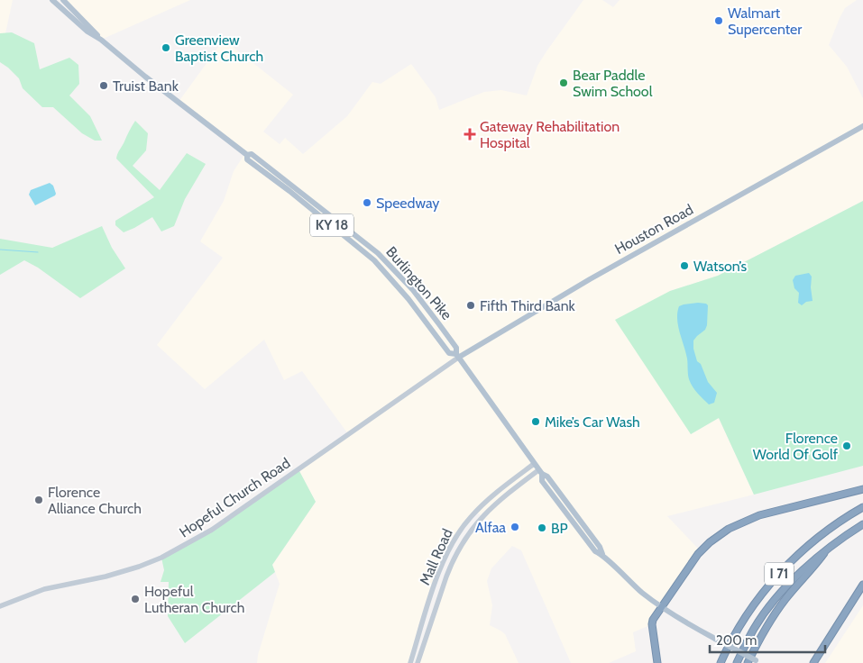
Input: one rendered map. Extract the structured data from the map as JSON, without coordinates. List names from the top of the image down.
{
  "streets": {
    "highway": ["I 71"],
    "main road": [
      "KY 18",
      "Houston Road",
      "Burlington Pike",
      "Hopeful Church Road",
      "Mall Road"
    ]
  },
  "crossings": [
    ["Houston Road", "Burlington Pike"],
    ["Houston Road", "Hopeful Church Road"],
    ["Burlington Pike", "Hopeful Church Road"],
    ["Burlington Pike", "Mall Road"]
  ],
  "places": {
    "other": [
      "Walmart Supercenter",
      "Greenview Baptist Church",
      "Bear Paddle Swim School",
      "Truist Bank",
      "Speedway",
      "Watson’s",
      "Fifth Third Bank",
      "Mike’s Car Wash",
      "Florence World Of Golf",
      "Florence Alliance Church",
      "Alfaa",
      "BP",
      "Hopeful Lutheran Church"
    ],
    "health": ["Gateway Rehabilitation Hospital"]
  },
  "scale_bar": "200 m"
}
